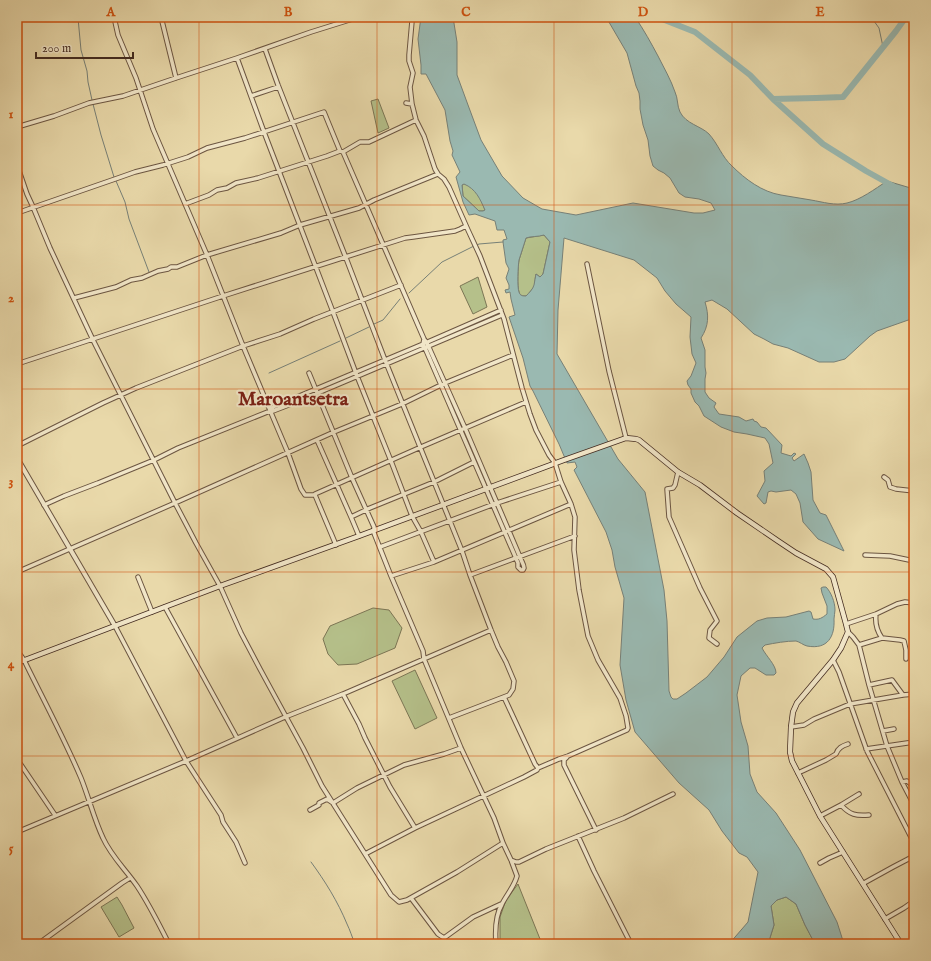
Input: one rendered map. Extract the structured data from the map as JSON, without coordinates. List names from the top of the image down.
{
  "districts": ["Maroantsetra"],
  "scale_bar": "200 m",
  "grid": {
    "columns": [
      "A",
      "B",
      "C",
      "D",
      "E"
    ],
    "rows": [
      "1",
      "2",
      "3",
      "4",
      "5"
    ]
  }
}
